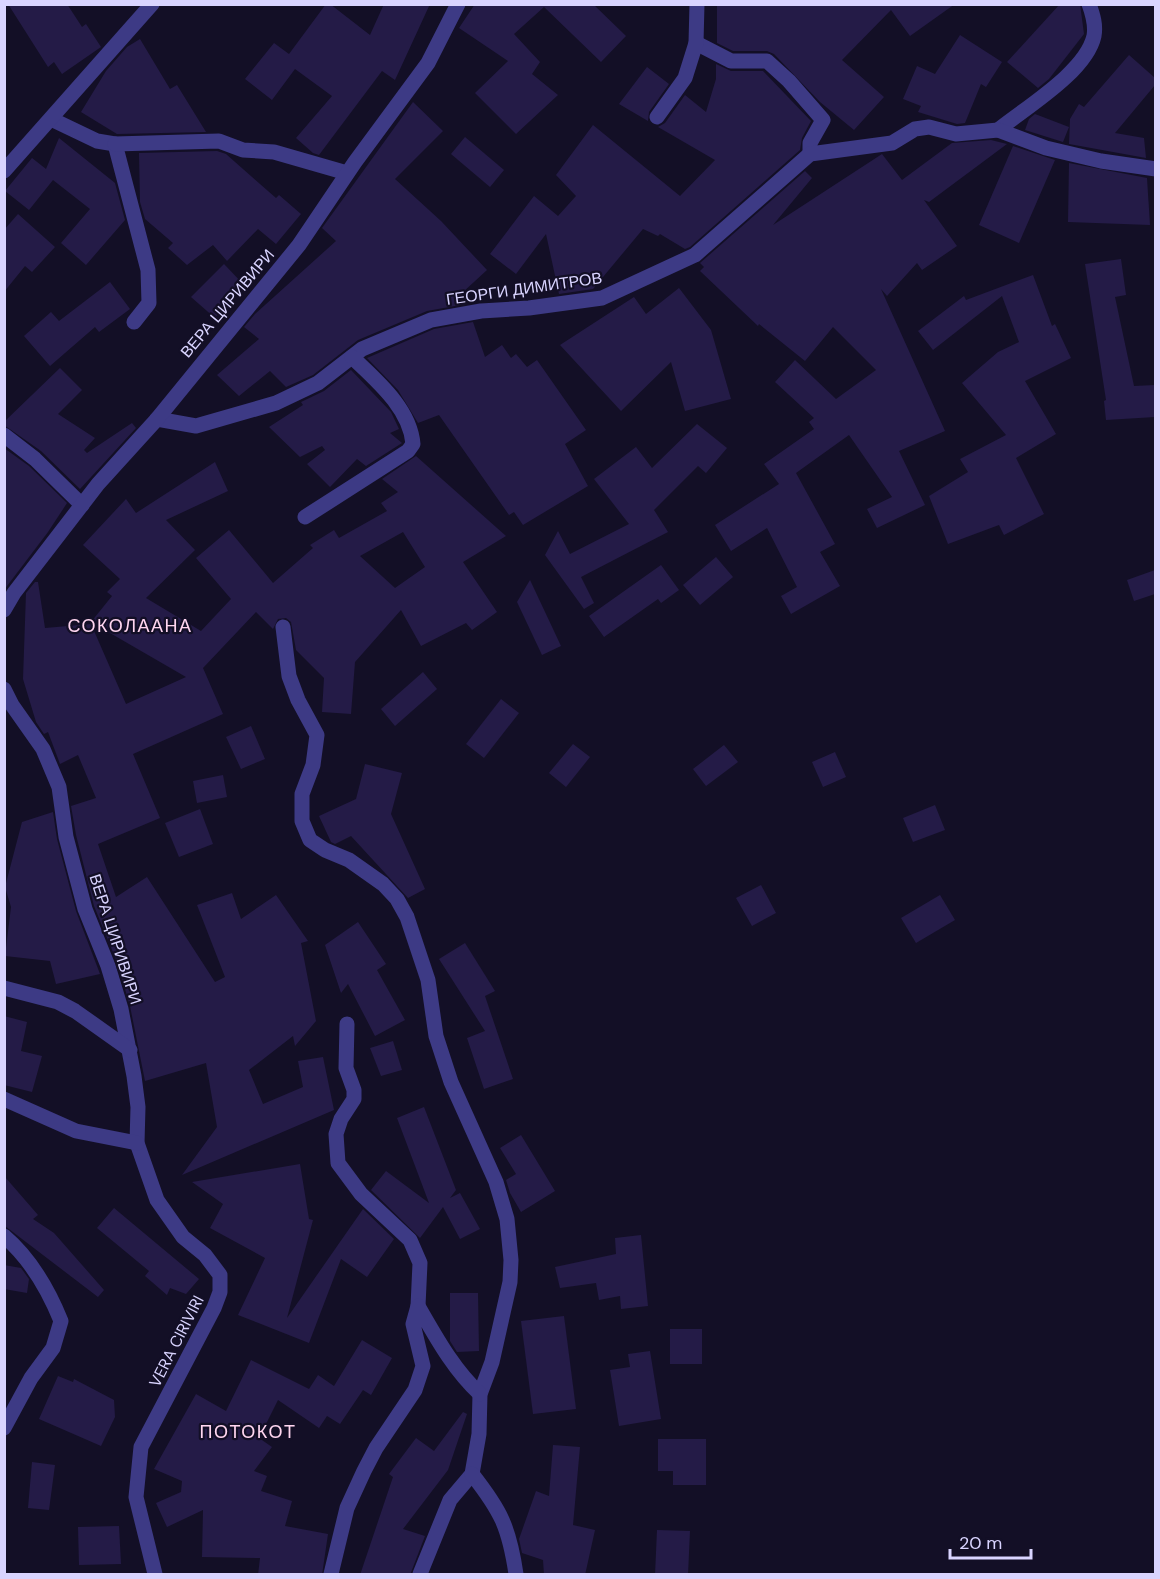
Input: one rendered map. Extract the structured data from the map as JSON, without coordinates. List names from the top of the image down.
{
  "streets": {
    "street": ["ГЕОРГИ ДИМИТРОВ", "ВЕРА ЦИРИВИРИ", "VERA CIRIVIRI"]
  },
  "crossings": [
    ["ГЕОРГИ ДИМИТРОВ", "ВЕРА ЦИРИВИРИ"],
    ["ВЕРА ЦИРИВИРИ", "VERA CIRIVIRI"]
  ],
  "districts": ["СОКОЛААНА", "ПОТОКОТ"],
  "scale_bar": "20 m"
}
